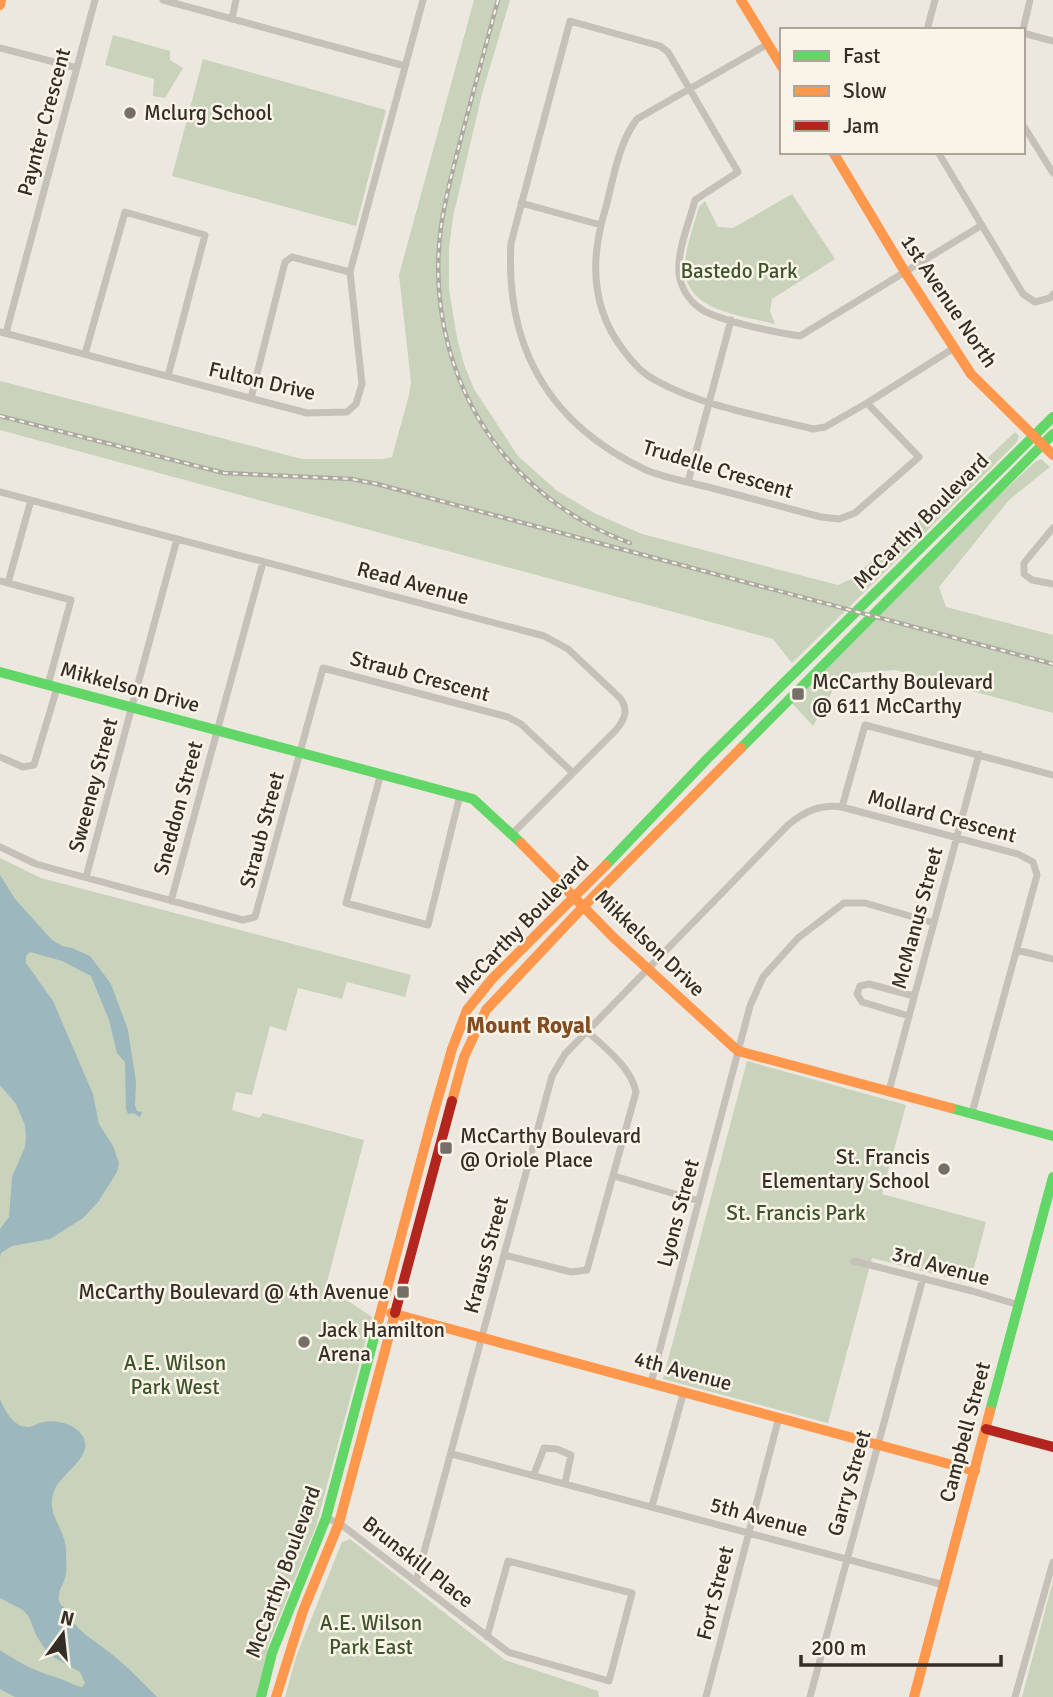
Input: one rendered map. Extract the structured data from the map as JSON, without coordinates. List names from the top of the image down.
{
  "streets": {
    "main road": [
      "1st Avenue North",
      "McCarthy Boulevard",
      "Mikkelson Drive",
      "4th Avenue",
      "Campbell Street"
    ],
    "street": [
      "Paynter Crescent",
      "Fulton Drive",
      "Trudelle Crescent",
      "Read Avenue",
      "Straub Crescent",
      "Sweeney Street",
      "Sneddon Street",
      "Mollard Crescent",
      "Straub Street",
      "McManus Street",
      "Lyons Street",
      "Krauss Street",
      "3rd Avenue",
      "Garry Street",
      "5th Avenue",
      "Brunskill Place",
      "Fort Street"
    ]
  },
  "crossings": [
    ["Paynter Crescent", "Fulton Drive"],
    ["1st Avenue North", "McCarthy Boulevard"],
    ["McCarthy Boulevard", "Mikkelson Drive"],
    ["McCarthy Boulevard", "4th Avenue"],
    ["McCarthy Boulevard", "Brunskill Place"],
    ["Read Avenue", "Straub Crescent"],
    ["Read Avenue", "Mikkelson Drive"],
    ["Read Avenue", "Sweeney Street"],
    ["Read Avenue", "Sneddon Street"],
    ["Straub Crescent", "Mikkelson Drive"],
    ["Straub Crescent", "Straub Street"],
    ["Mikkelson Drive", "Sweeney Street"],
    ["Mikkelson Drive", "Sneddon Street"],
    ["Mikkelson Drive", "Mollard Crescent"],
    ["Mikkelson Drive", "Straub Street"],
    ["Mikkelson Drive", "McManus Street"],
    ["Mikkelson Drive", "Lyons Street"],
    ["Mikkelson Drive", "Krauss Street"],
    ["Sneddon Street", "Straub Street"],
    ["Mollard Crescent", "McManus Street"],
    ["Mollard Crescent", "Krauss Street"],
    ["McManus Street", "Lyons Street"],
    ["Lyons Street", "4th Avenue"],
    ["Krauss Street", "4th Avenue"],
    ["Krauss Street", "5th Avenue"],
    ["Krauss Street", "Brunskill Place"],
    ["3rd Avenue", "Campbell Street"],
    ["3rd Avenue", "Garry Street"],
    ["4th Avenue", "Campbell Street"],
    ["4th Avenue", "Garry Street"],
    ["4th Avenue", "Fort Street"],
    ["Campbell Street", "5th Avenue"],
    ["Garry Street", "5th Avenue"],
    ["5th Avenue", "Fort Street"]
  ],
  "districts": ["Mount Royal"],
  "parks": [
    "Bastedo Park",
    "St. Francis Park",
    "A.E. Wilson Park West",
    "A.E. Wilson Park East"
  ],
  "places": {
    "other": ["Mclurg School", "St. Francis Elementary School", "Jack Hamilton Arena"],
    "transit": ["McCarthy Boulevard @ 611 McCarthy", "McCarthy Boulevard @ Oriole Place", "McCarthy Boulevard @ 4th Avenue"]
  },
  "legend": ["Fast", "Slow", "Jam"],
  "scale_bar": "200 m",
  "north": "top"
}
